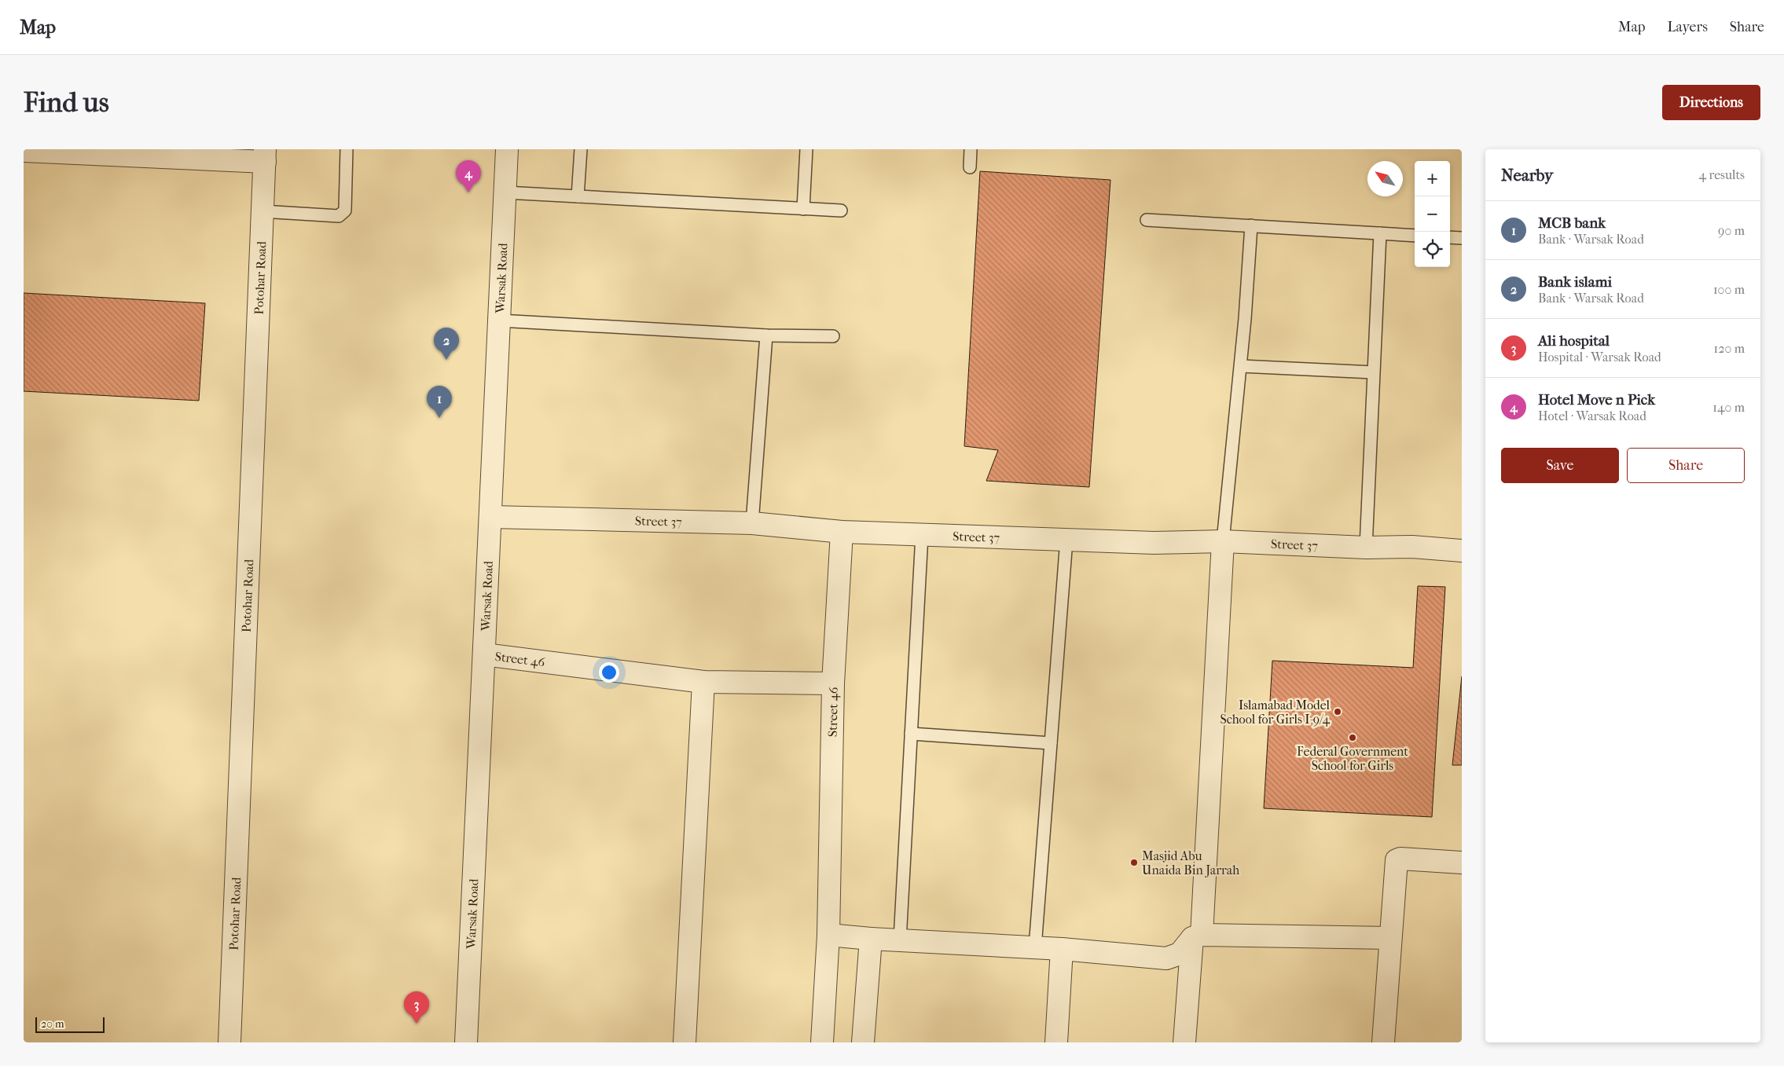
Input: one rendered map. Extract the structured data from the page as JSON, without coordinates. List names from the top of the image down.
{
  "streets": {
    "street": [
      "Potohar Road",
      "Warsak Road",
      "Street 37",
      "Street 46"
    ]
  },
  "crossings": [
    ["Warsak Road", "Street 37"],
    ["Warsak Road", "Street 46"]
  ],
  "places": ["Islamabad Model School for Girls I-9/4", "Federal Government School for Girls", "Masjid Abu Unaida Bin Jarrah"],
  "scale_bar": "20 m",
  "north": "top left",
  "page": {
    "header": "Map",
    "nav": ["Map", "Layers", "Share"],
    "buttons": [
      "Directions",
      ["Save", "Share"]
    ],
    "title": "Find us",
    "heading": ["Nearby", "4 results"],
    "pins": [
      "4",
      "2",
      "1",
      "3"
    ],
    "map_buttons": ["+", "−"],
    "list": [
      {
        "mark": "1",
        "name": "MCB bank",
        "note": "Bank · Warsak Road",
        "value": "90 m"
      },
      {
        "mark": "2",
        "name": "Bank islami",
        "note": "Bank · Warsak Road",
        "value": "100 m"
      },
      {
        "mark": "3",
        "name": "Ali hospital",
        "note": "Hospital · Warsak Road",
        "value": "120 m"
      },
      {
        "mark": "4",
        "name": "Hotel Move n Pick",
        "note": "Hotel · Warsak Road",
        "value": "140 m"
      }
    ],
    "scale": "20 m"
  }
}
